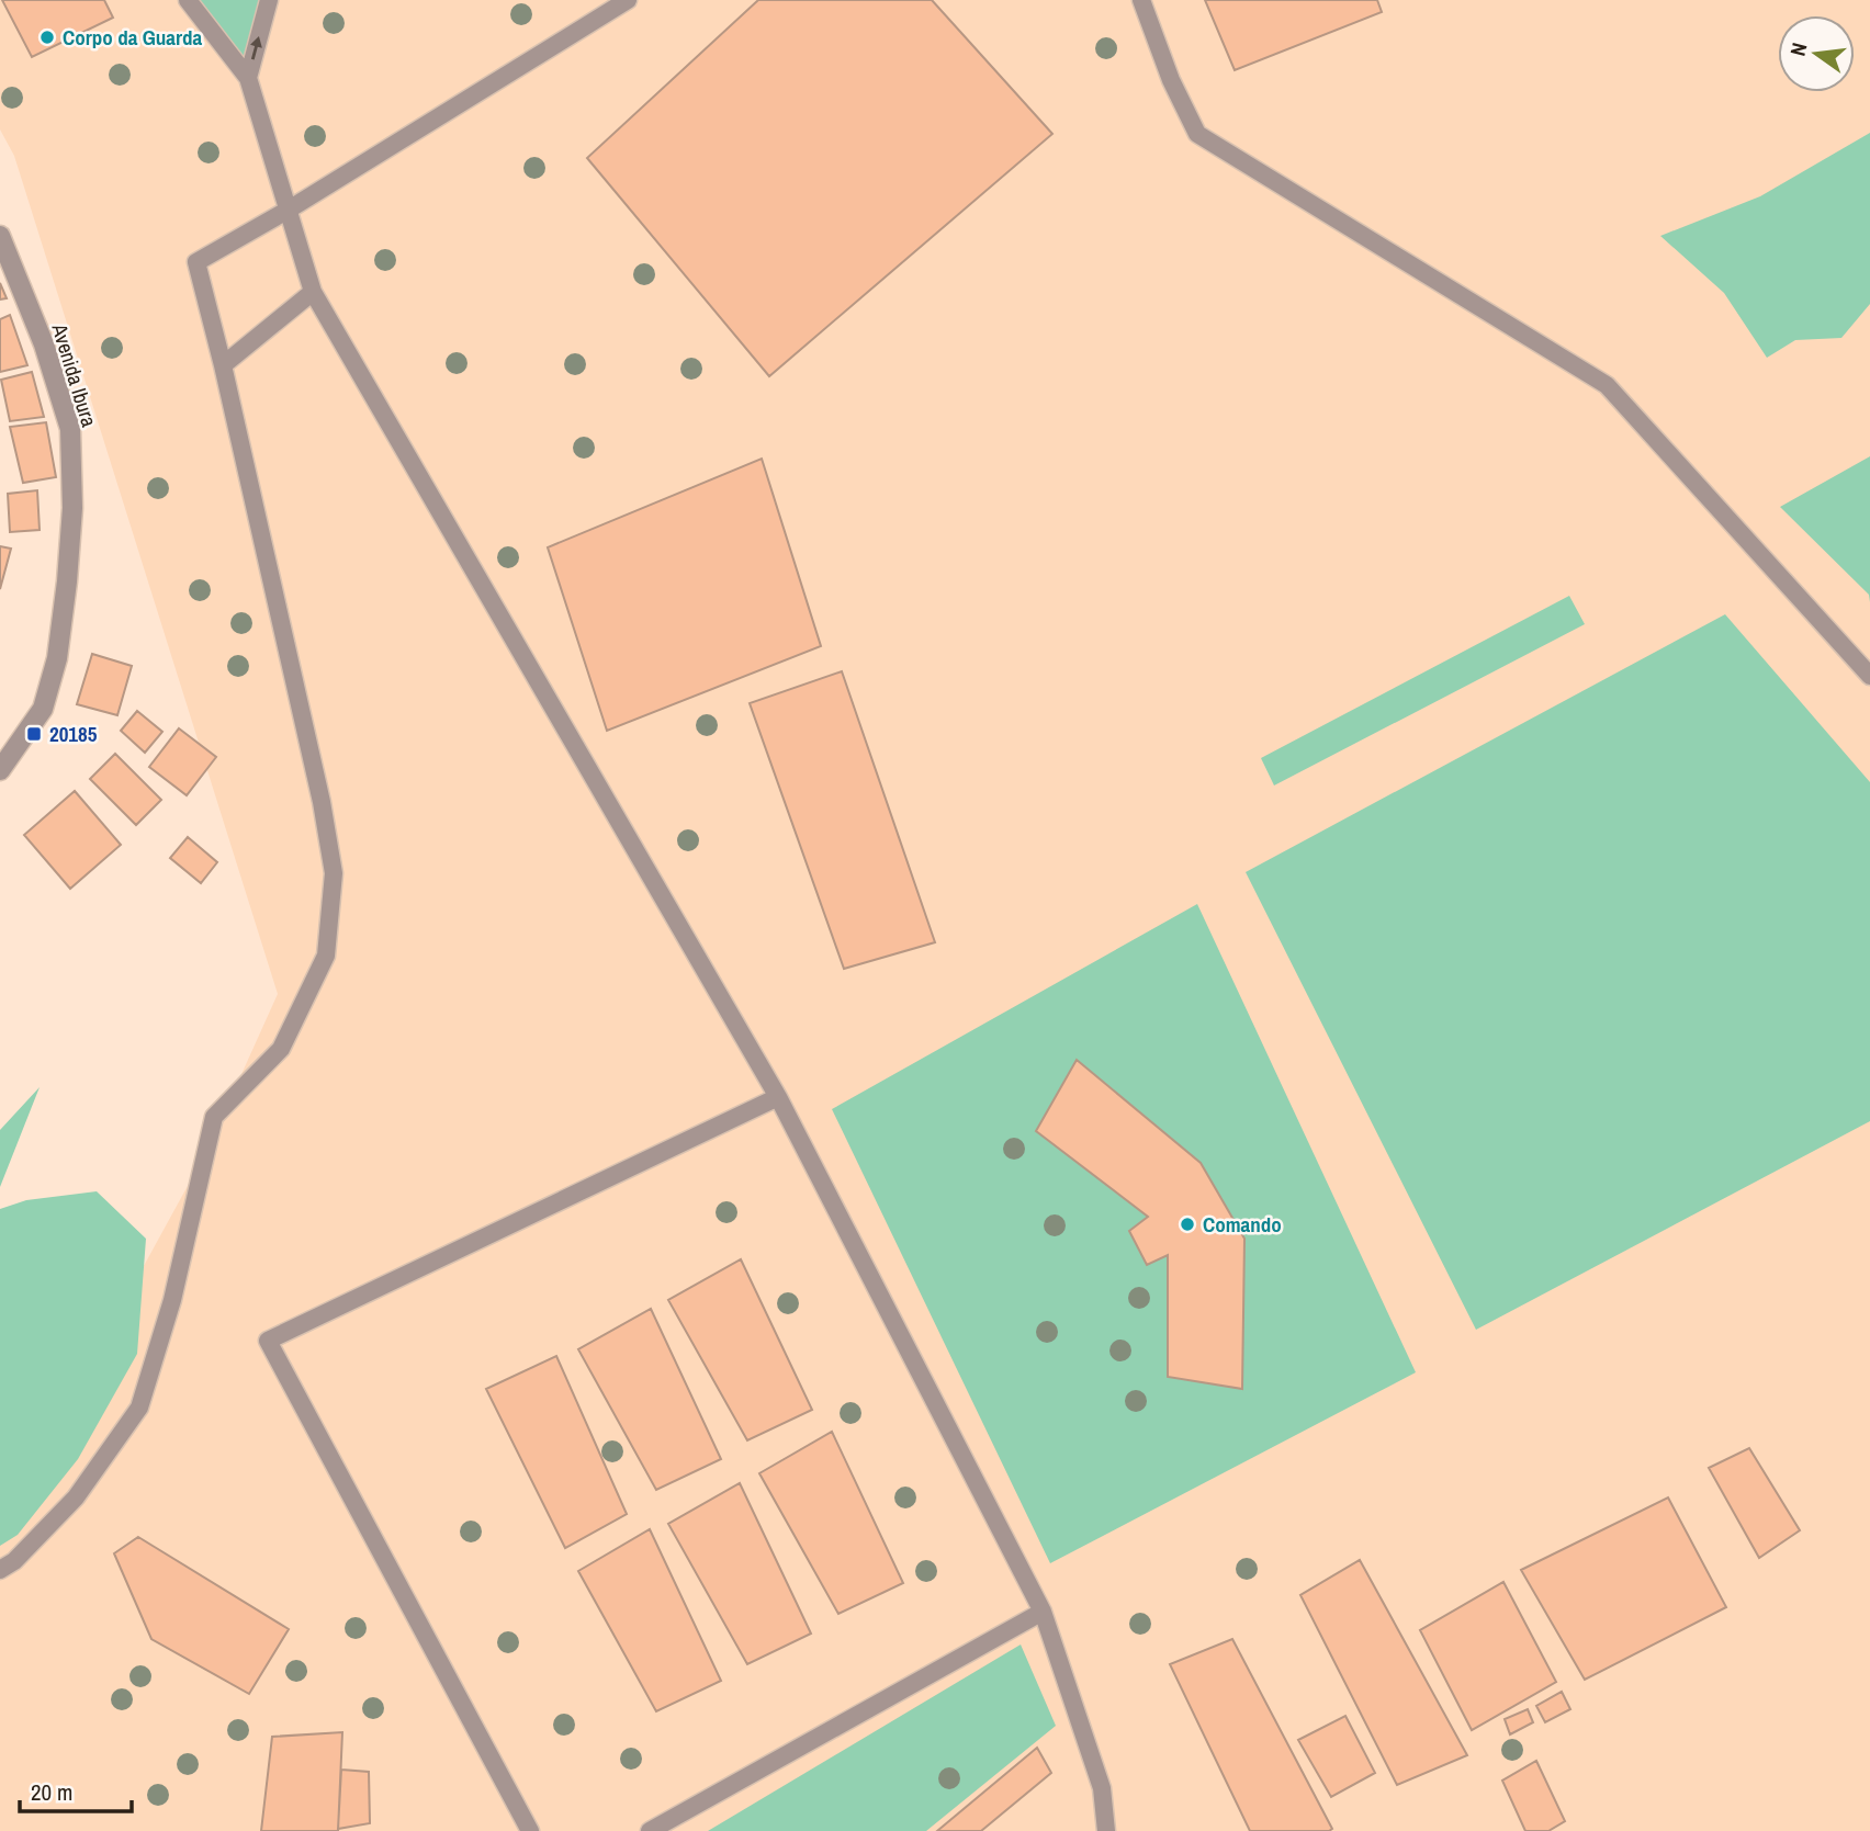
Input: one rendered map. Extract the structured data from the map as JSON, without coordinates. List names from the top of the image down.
{
  "streets": {
    "street": ["Avenida Ibura"]
  },
  "places": {
    "other": ["Corpo da Guarda", "Comando"],
    "transit": ["20185"]
  },
  "scale_bar": "20 m",
  "north": "left"
}
